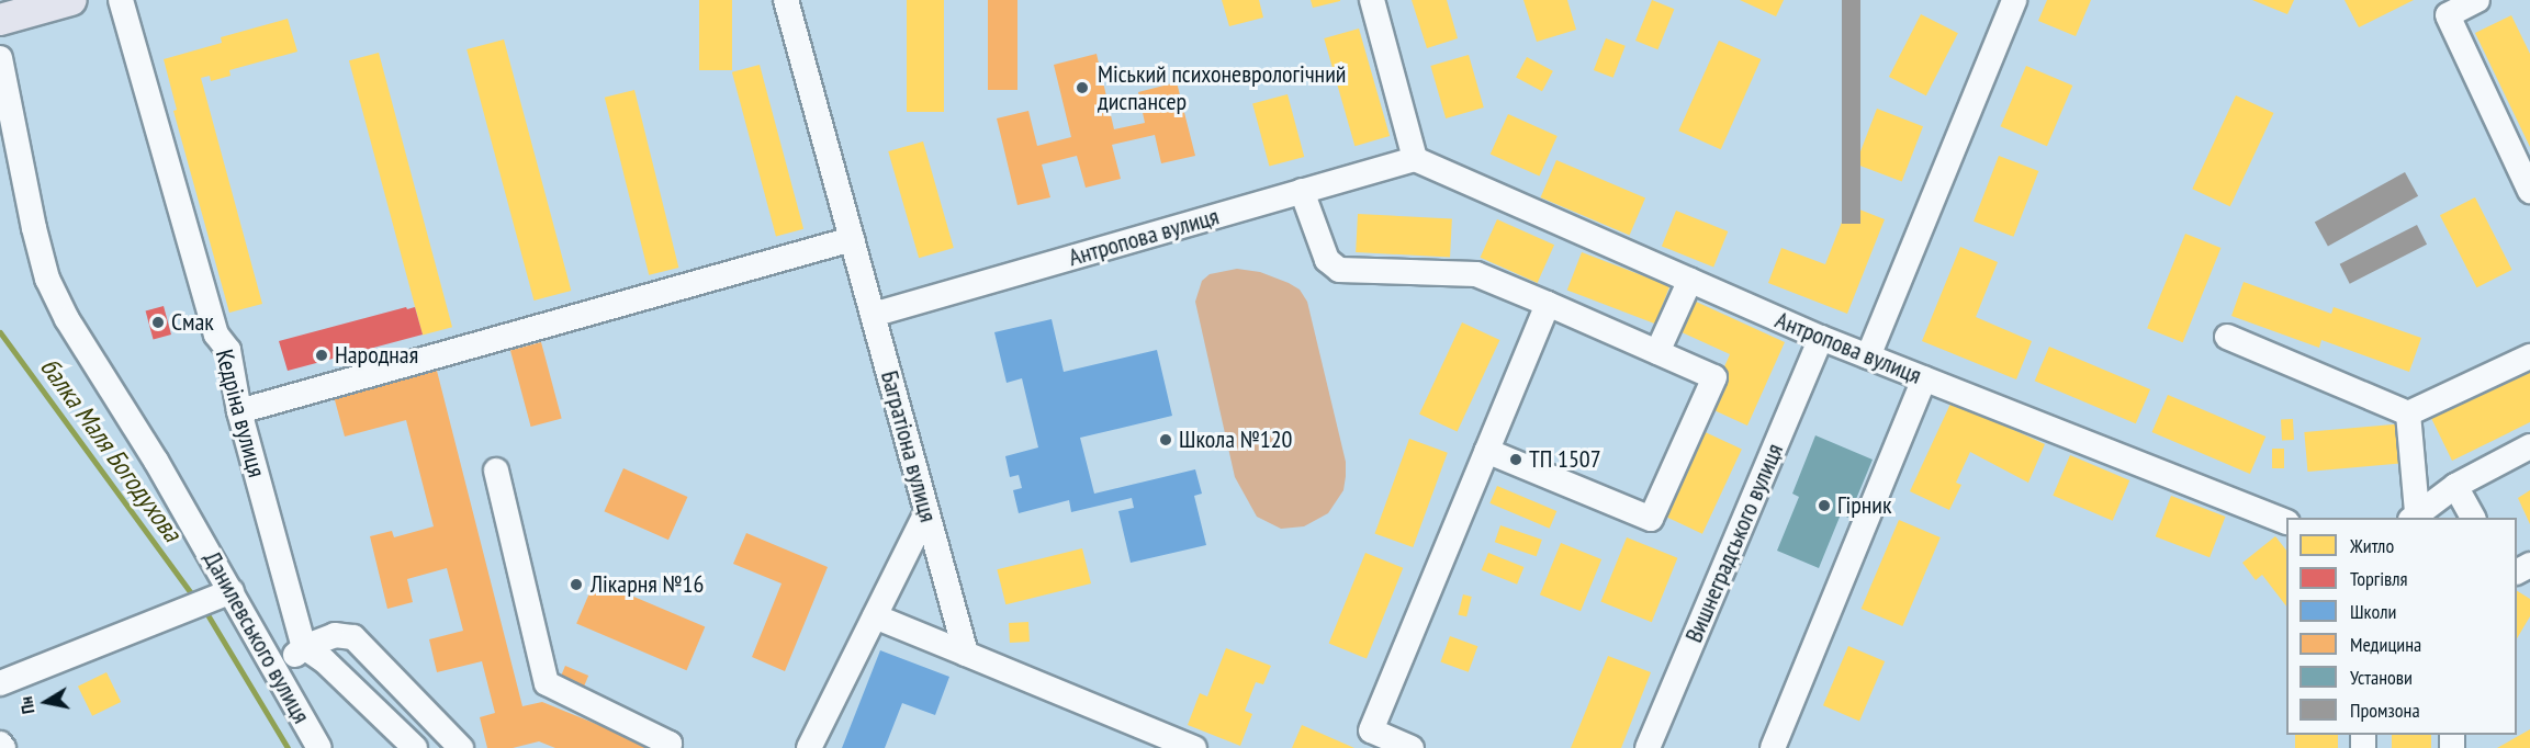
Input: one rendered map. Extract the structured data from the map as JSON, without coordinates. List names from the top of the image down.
{
  "streets": {
    "street": [
      "Антропова вулиця",
      "Кедріна вулиця",
      "Багратіона вулиця",
      "Вишнеградського вулиця",
      "Данилевського вулиця"
    ]
  },
  "crossings": [
    ["Антропова вулиця", "Багратіона вулиця"],
    ["Антропова вулиця", "Вишнеградського вулиця"]
  ],
  "water": ["балка Маля Богодухова"],
  "places": [
    "Міський психоневрологічний диспансер",
    "Смак",
    "Народная",
    "Школа №120",
    "ТП 1507",
    "Гірник",
    "Лікарня №16"
  ],
  "legend": [
    "Житло",
    "Торгівля",
    "Школи",
    "Медицина",
    "Установи",
    "Промзона"
  ],
  "north": "left"
}
